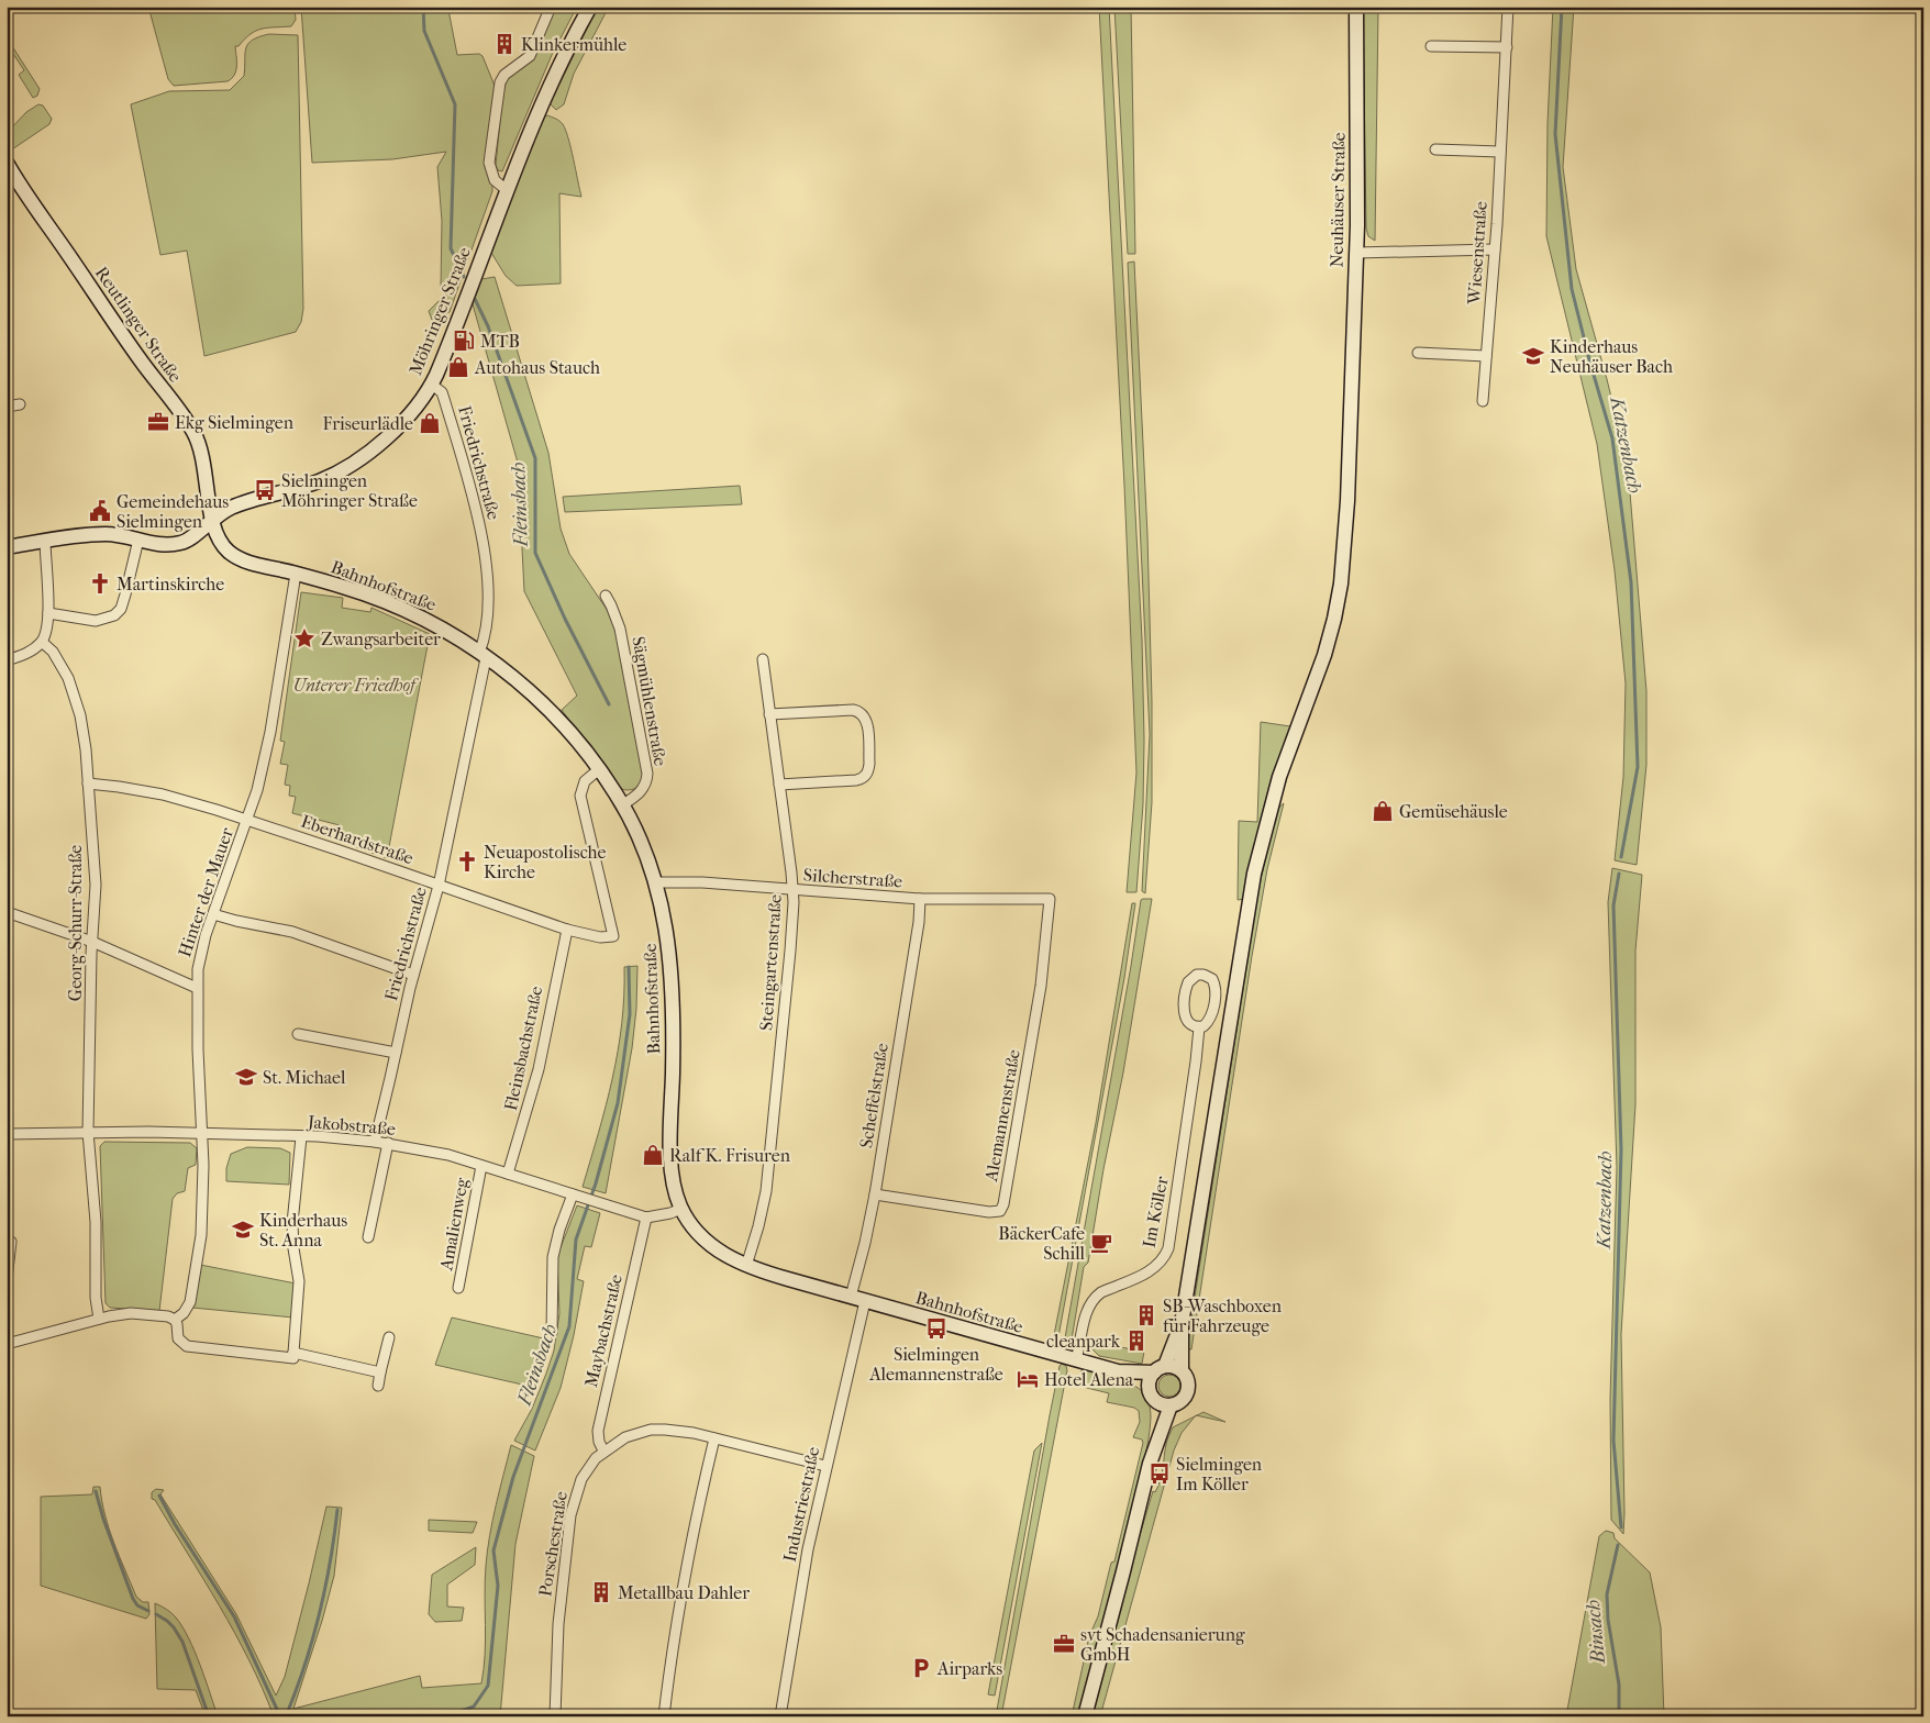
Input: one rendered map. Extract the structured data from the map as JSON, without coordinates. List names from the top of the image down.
{
  "streets": {
    "main road": [
      "Neuhäuser Straße",
      "Möhringer Straße",
      "Reutlinger Straße",
      "Bahnhofstraße"
    ],
    "street": [
      "Wiesenstraße",
      "Friedrichstraße",
      "Sägmühlenstraße",
      "Eberhardstraße",
      "Silcherstraße",
      "Hinter der Mauer",
      "Georg-Schurr-Straße",
      "Steingartenstraße",
      "Fleinsbachstraße",
      "Scheffelstraße",
      "Alemannenstraße",
      "Jakobstraße",
      "Im Köller",
      "Amalienweg",
      "Maybachstraße",
      "Industriestraße",
      "Porschestraße"
    ]
  },
  "crossings": [
    ["Möhringer Straße", "Reutlinger Straße"],
    ["Möhringer Straße", "Friedrichstraße"],
    ["Möhringer Straße", "Bahnhofstraße"],
    ["Reutlinger Straße", "Bahnhofstraße"],
    ["Friedrichstraße", "Bahnhofstraße"],
    ["Friedrichstraße", "Eberhardstraße"],
    ["Friedrichstraße", "Jakobstraße"],
    ["Bahnhofstraße", "Sägmühlenstraße"],
    ["Bahnhofstraße", "Eberhardstraße"],
    ["Bahnhofstraße", "Silcherstraße"],
    ["Bahnhofstraße", "Hinter der Mauer"],
    ["Bahnhofstraße", "Steingartenstraße"],
    ["Bahnhofstraße", "Scheffelstraße"],
    ["Bahnhofstraße", "Jakobstraße"],
    ["Bahnhofstraße", "Im Köller"],
    ["Bahnhofstraße", "Industriestraße"],
    ["Eberhardstraße", "Hinter der Mauer"],
    ["Eberhardstraße", "Georg-Schurr-Straße"],
    ["Eberhardstraße", "Fleinsbachstraße"],
    ["Silcherstraße", "Steingartenstraße"],
    ["Silcherstraße", "Scheffelstraße"],
    ["Silcherstraße", "Alemannenstraße"],
    ["Hinter der Mauer", "Jakobstraße"],
    ["Georg-Schurr-Straße", "Jakobstraße"],
    ["Fleinsbachstraße", "Jakobstraße"],
    ["Scheffelstraße", "Alemannenstraße"],
    ["Jakobstraße", "Amalienweg"],
    ["Jakobstraße", "Maybachstraße"],
    ["Maybachstraße", "Porschestraße"],
    ["Industriestraße", "Porschestraße"]
  ],
  "water": ["Katzenbach", "Fleinsbach", "Binsach"],
  "parks": ["Unterer Friedhof"],
  "places": {
    "building": [
      "Klinkermühle",
      "SB-Waschboxen für Fahrzeuge",
      "cleanpark",
      "Metallbau Dahler"
    ],
    "fuel station": ["MTB"],
    "school or university": ["Kinderhaus Neuhäuser Bach", "St. Michael", "Kinderhaus St. Anna"],
    "shop": [
      "Autohaus Stauch",
      "Friseurlädle",
      "Gemüsehäusle",
      "Ralf K. Frisuren"
    ],
    "office": ["Ekg Sielmingen", "svt Schadensanierung GmbH"],
    "bus stop": ["Sielmingen Möhringer Straße", "Sielmingen Alemannenstraße", "Sielmingen Im Köller"],
    "public building": ["Gemeindehaus Sielmingen"],
    "church": ["Martinskirche", "Neuapostolische Kirche"],
    "place": ["Zwangsarbeiter"],
    "cafe": ["BäckerCafe Schill"],
    "hotel": ["Hotel Alena"],
    "parking": ["Airparks"]
  }
}
